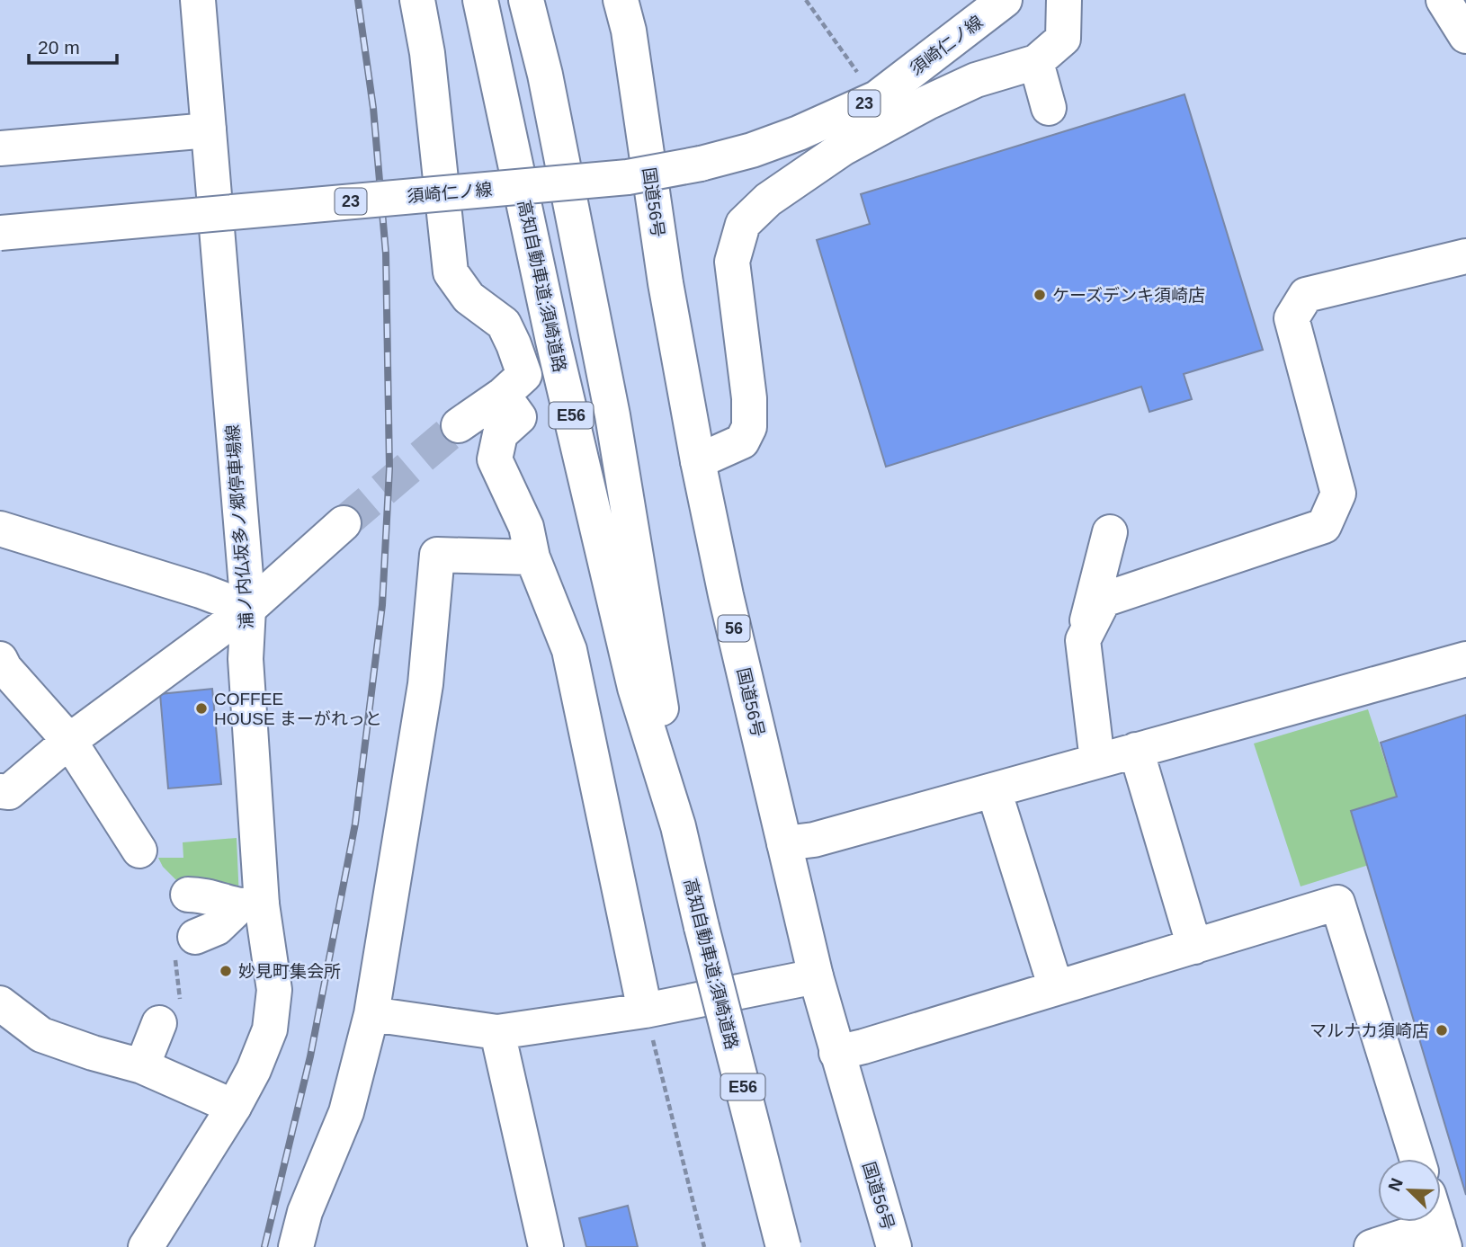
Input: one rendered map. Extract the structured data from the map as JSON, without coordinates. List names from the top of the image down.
{
  "streets": {
    "main road": [
      "須崎仁ノ線",
      "23",
      "国道56号",
      "高知自動車道;須崎道路",
      "E56",
      "浦ノ内仏坂多ノ郷停車場線",
      "56"
    ]
  },
  "places": [
    "ケーズデンキ須崎店",
    "COFFEE HOUSE まーがれっと",
    "妙見町集会所",
    "マルナカ須崎店"
  ],
  "scale_bar": "20 m",
  "north": "top left"
}
